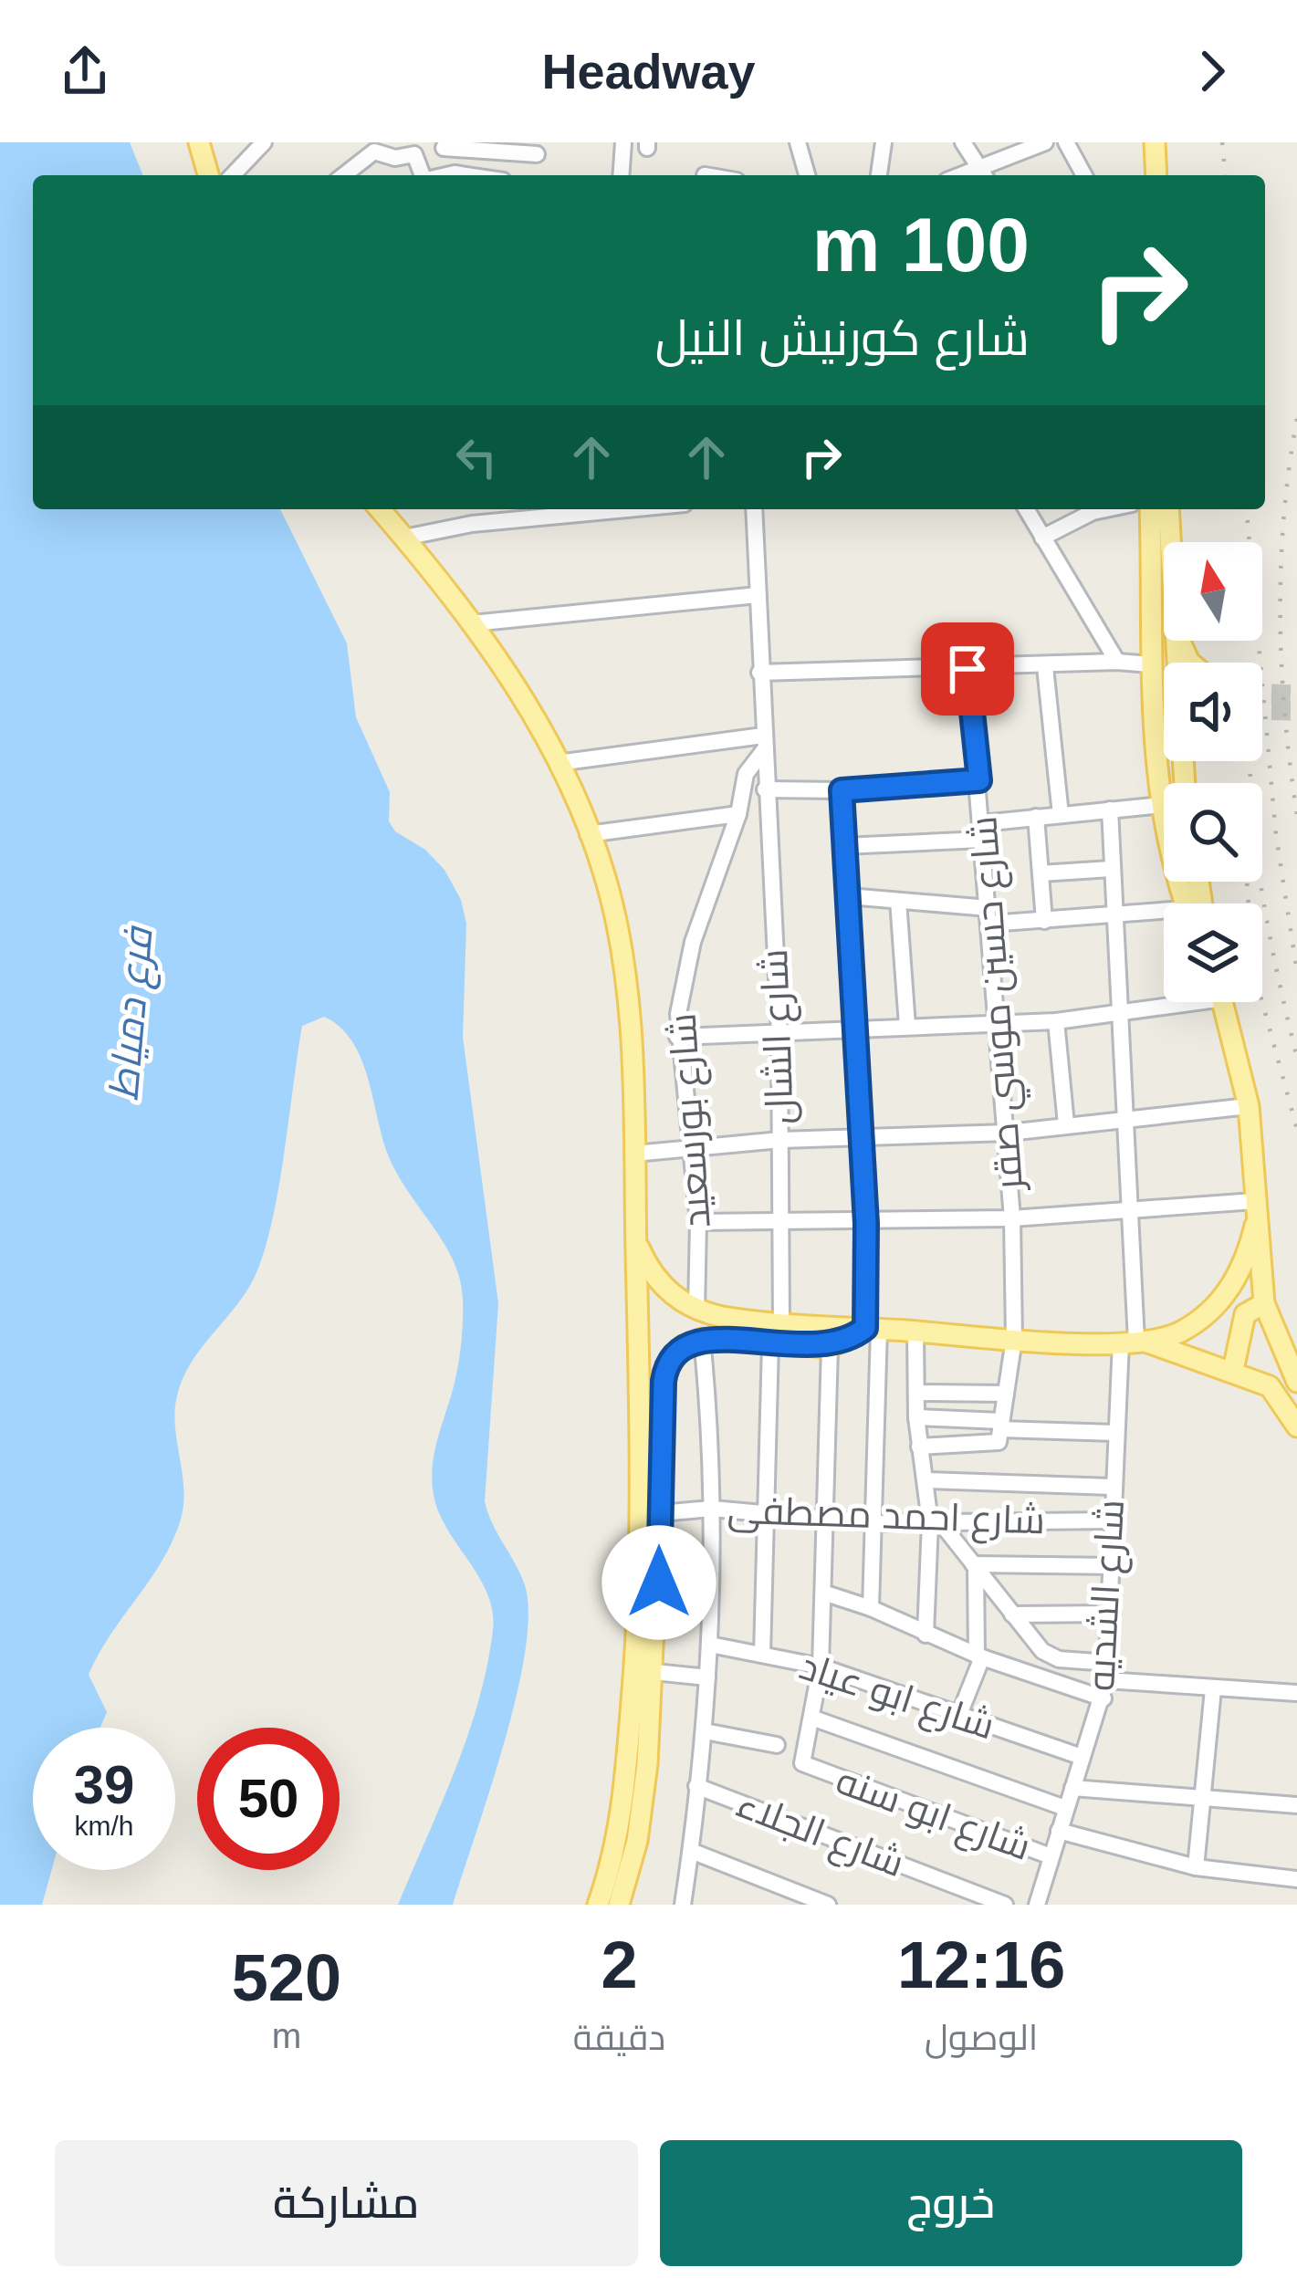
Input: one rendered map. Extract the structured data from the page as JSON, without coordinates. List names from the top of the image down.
{
  "streets": {
    "street": [
      "شارع حسين موسي صقر",
      "شارع الشال",
      "شارع بورسعيد",
      "شارع احمد مصطفى",
      "شارع الشديه",
      "شارع ابو عياد",
      "شارع ابو سنه",
      "شارع الجلاء"
    ]
  },
  "crossings": [
    ["شارع الشال", "شارع بورسعيد"],
    ["شارع احمد مصطفى", "شارع الشديه"],
    ["شارع احمد مصطفى", "شارع ابو سنه"],
    ["شارع الشديه", "شارع ابو عياد"],
    ["شارع الشديه", "شارع ابو سنه"],
    ["شارع ابو عياد", "شارع ابو سنه"]
  ],
  "water": ["فرع دمياط"],
  "north": "top",
  "page": {
    "header": "Headway",
    "turn": ["100 m", "شارع كورنيش النيل"],
    "speed": "39 km/h",
    "limit": "50",
    "eta": [
      "12:16",
      "الوصول",
      "2",
      "دقيقة",
      "520",
      "m"
    ],
    "buttons": ["خروج", "مشاركة"]
  }
}
